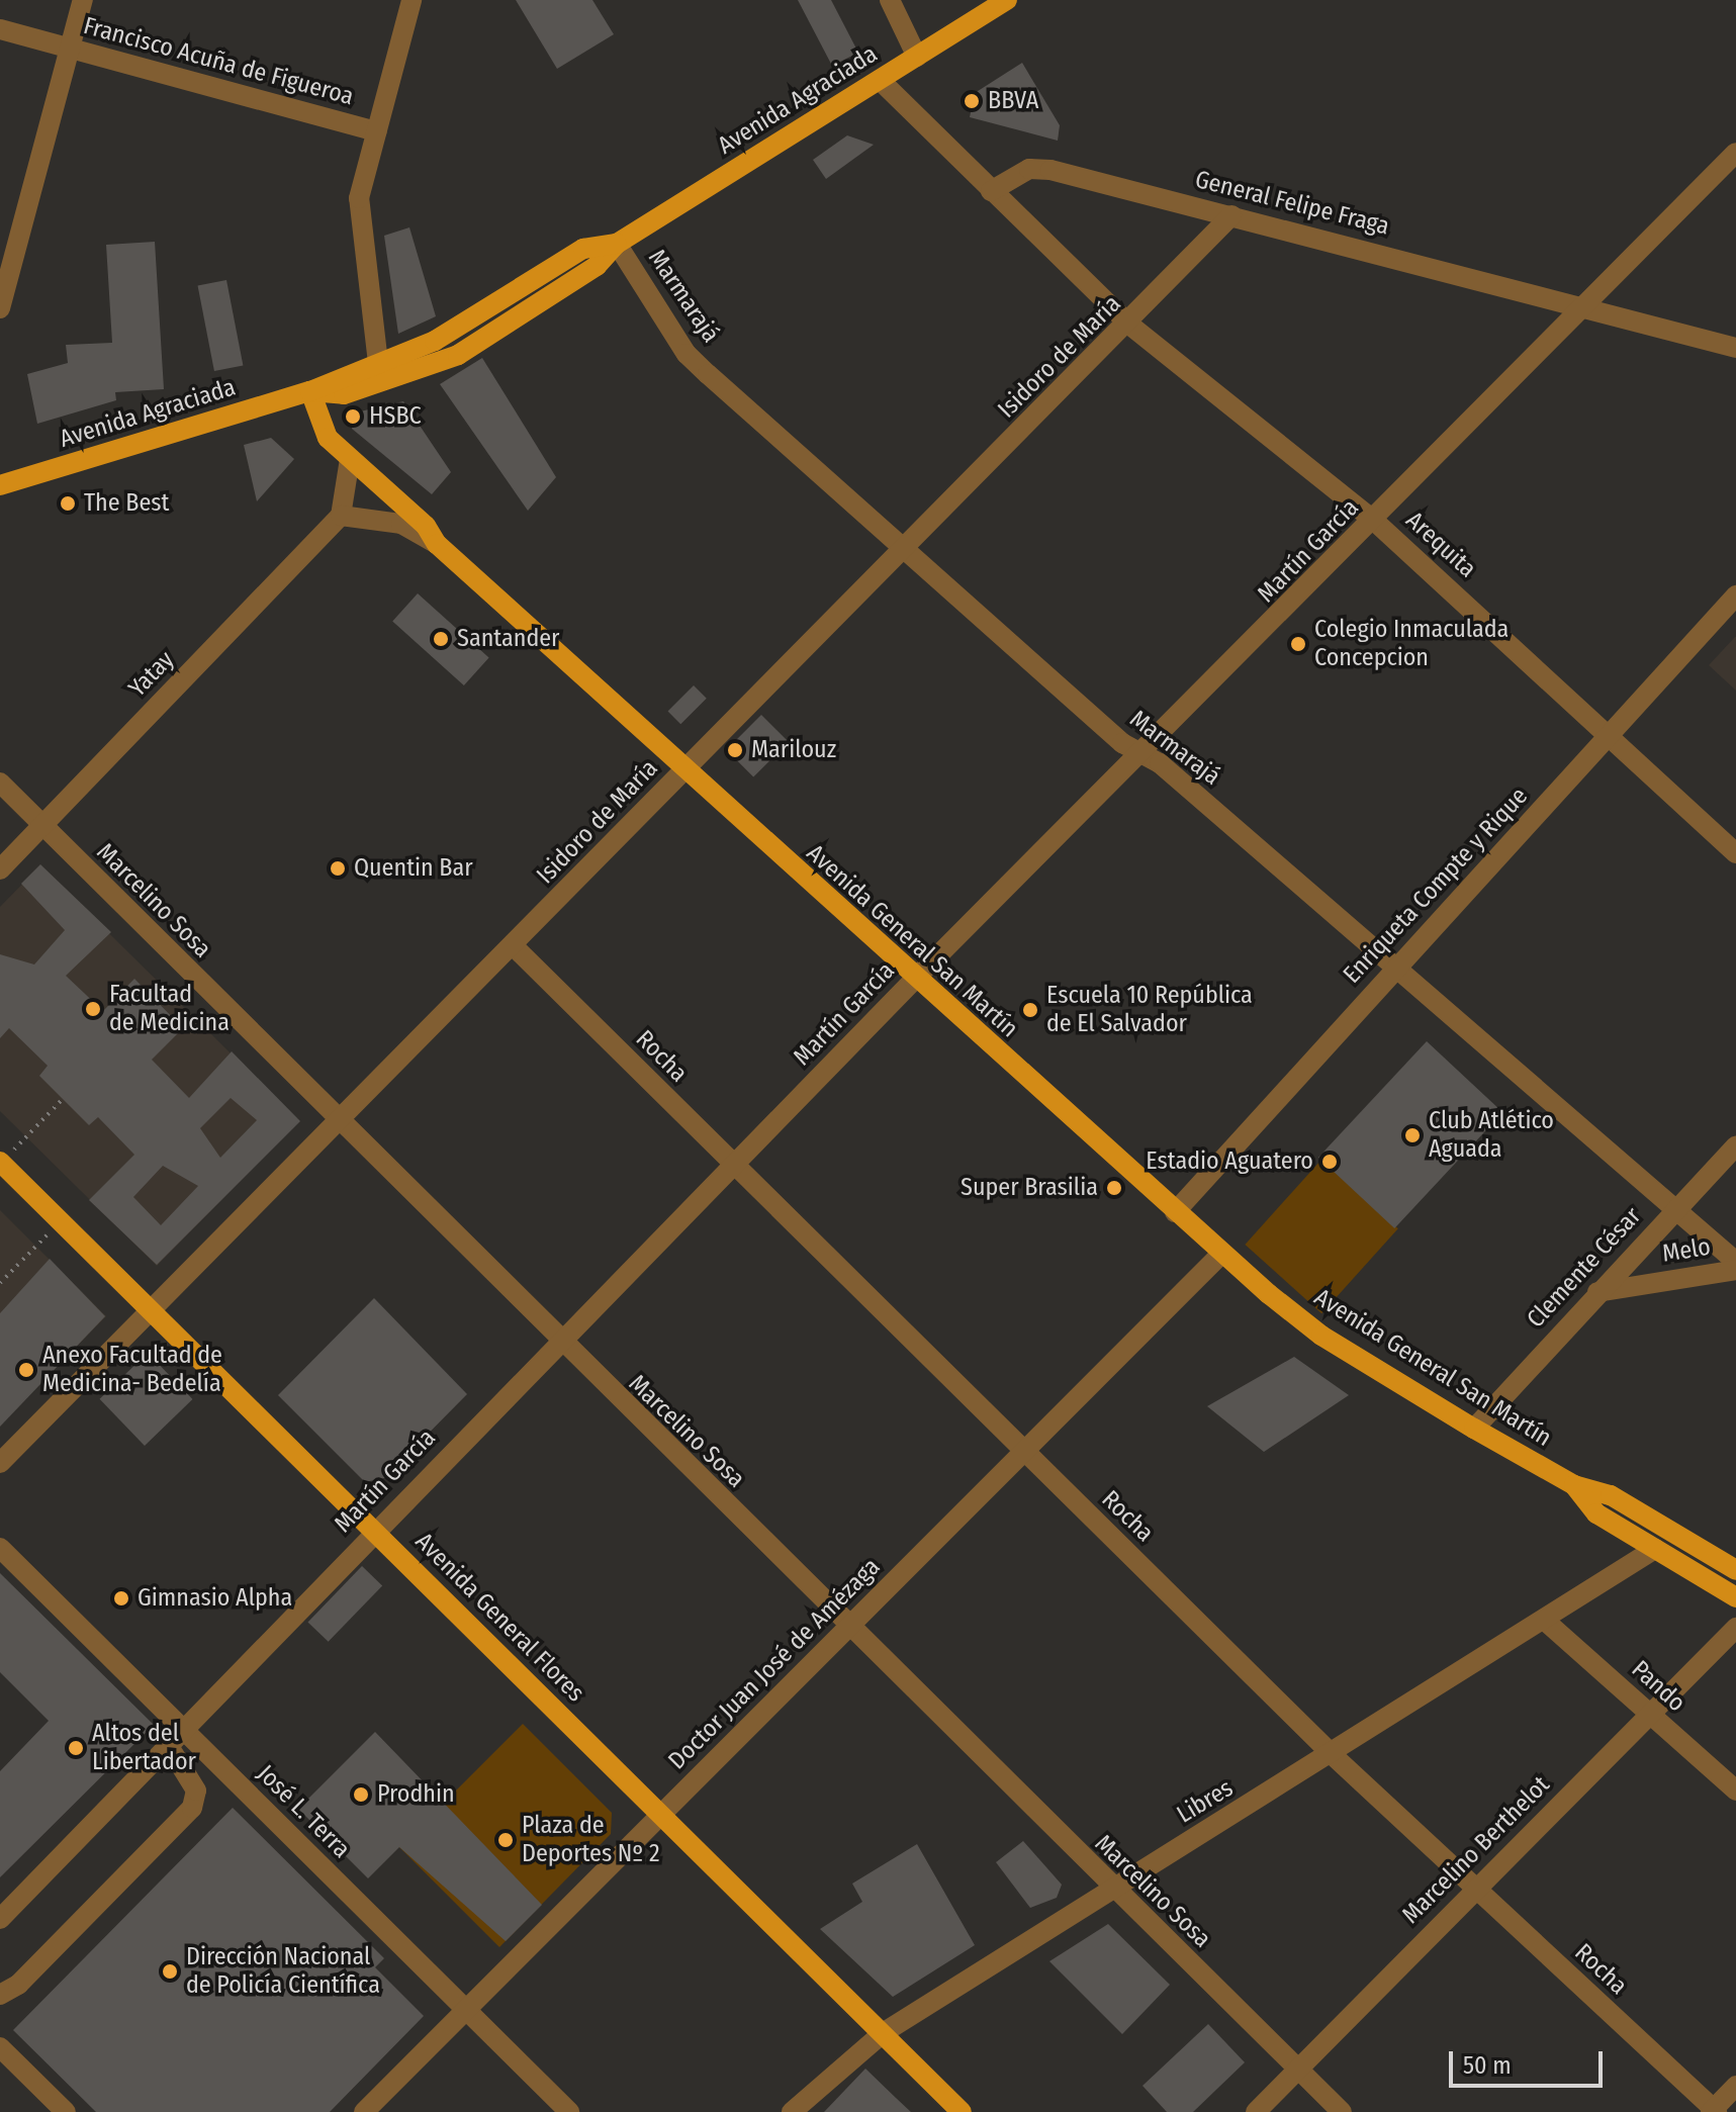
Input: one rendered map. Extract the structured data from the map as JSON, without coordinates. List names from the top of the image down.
{
  "streets": {
    "main road": ["Avenida Agraciada", "Avenida General San Martín", "Avenida General Flores"],
    "street": [
      "Francisco Acuña de Figueroa",
      "General Felipe Fraga",
      "Marmarajá",
      "Isidoro de María",
      "Arequita",
      "Martín García",
      "Yatay",
      "Enriqueta Compte y Rique",
      "Marcelino Sosa",
      "Rocha",
      "Melo",
      "Clemente César",
      "Doctor Juan José de Amézaga",
      "Pando",
      "Libres",
      "José L. Terra",
      "Marcelino Berthelot"
    ]
  },
  "crossings": [
    ["Avenida Agraciada", "Marmarajá"],
    ["Avenida Agraciada", "Avenida General San Martín"],
    ["General Felipe Fraga", "Isidoro de María"],
    ["General Felipe Fraga", "Arequita"],
    ["General Felipe Fraga", "Martín García"],
    ["Marmarajá", "Isidoro de María"],
    ["Marmarajá", "Martín García"],
    ["Marmarajá", "Enriqueta Compte y Rique"],
    ["Marmarajá", "Clemente César"],
    ["Isidoro de María", "Arequita"],
    ["Isidoro de María", "Marcelino Sosa"],
    ["Isidoro de María", "Avenida General San Martín"],
    ["Isidoro de María", "Rocha"],
    ["Isidoro de María", "Avenida General Flores"],
    ["Arequita", "Martín García"],
    ["Arequita", "Enriqueta Compte y Rique"],
    ["Martín García", "Marcelino Sosa"],
    ["Martín García", "Avenida General San Martín"],
    ["Martín García", "Rocha"],
    ["Martín García", "Avenida General Flores"],
    ["Martín García", "José L. Terra"],
    ["Yatay", "Marcelino Sosa"],
    ["Yatay", "Avenida General San Martín"],
    ["Enriqueta Compte y Rique", "Avenida General San Martín"],
    ["Marcelino Sosa", "Doctor Juan José de Amézaga"],
    ["Marcelino Sosa", "Libres"],
    ["Marcelino Sosa", "Marcelino Berthelot"],
    ["Avenida General San Martín", "Clemente César"],
    ["Avenida General San Martín", "Doctor Juan José de Amézaga"],
    ["Avenida General San Martín", "Libres"],
    ["Rocha", "Doctor Juan José de Amézaga"],
    ["Rocha", "Libres"],
    ["Rocha", "Marcelino Berthelot"],
    ["Melo", "Clemente César"],
    ["Avenida General Flores", "Doctor Juan José de Amézaga"],
    ["Avenida General Flores", "Libres"],
    ["Doctor Juan José de Amézaga", "José L. Terra"],
    ["Pando", "Libres"],
    ["Pando", "Marcelino Berthelot"]
  ],
  "places": [
    "BBVA",
    "HSBC",
    "The Best",
    "Santander",
    "Colegio Inmaculada Concepcion",
    "Marilouz",
    "Quentin Bar",
    "Facultad de Medicina",
    "Escuela 10 República de El Salvador",
    "Club Atlético Aguada",
    "Estadio Aguatero",
    "Super Brasilia",
    "Anexo Facultad de Medicina- Bedelía",
    "Gimnasio Alpha",
    "Altos del Libertador",
    "Prodhin",
    "Plaza de Deportes Nº 2",
    "Dirección Nacional de Policía Científica"
  ],
  "scale_bar": "50 m"
}
